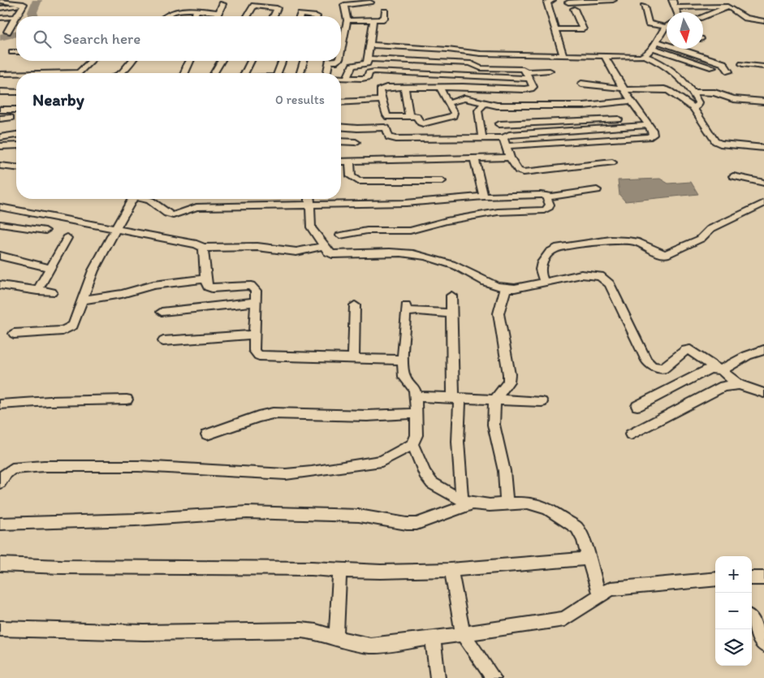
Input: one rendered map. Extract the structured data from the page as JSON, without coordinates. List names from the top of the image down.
{
  "north": "bottom",
  "page": {
    "search": "Search here",
    "heading": ["Nearby", "0 results"],
    "map_buttons": ["+", "−"]
  }
}
